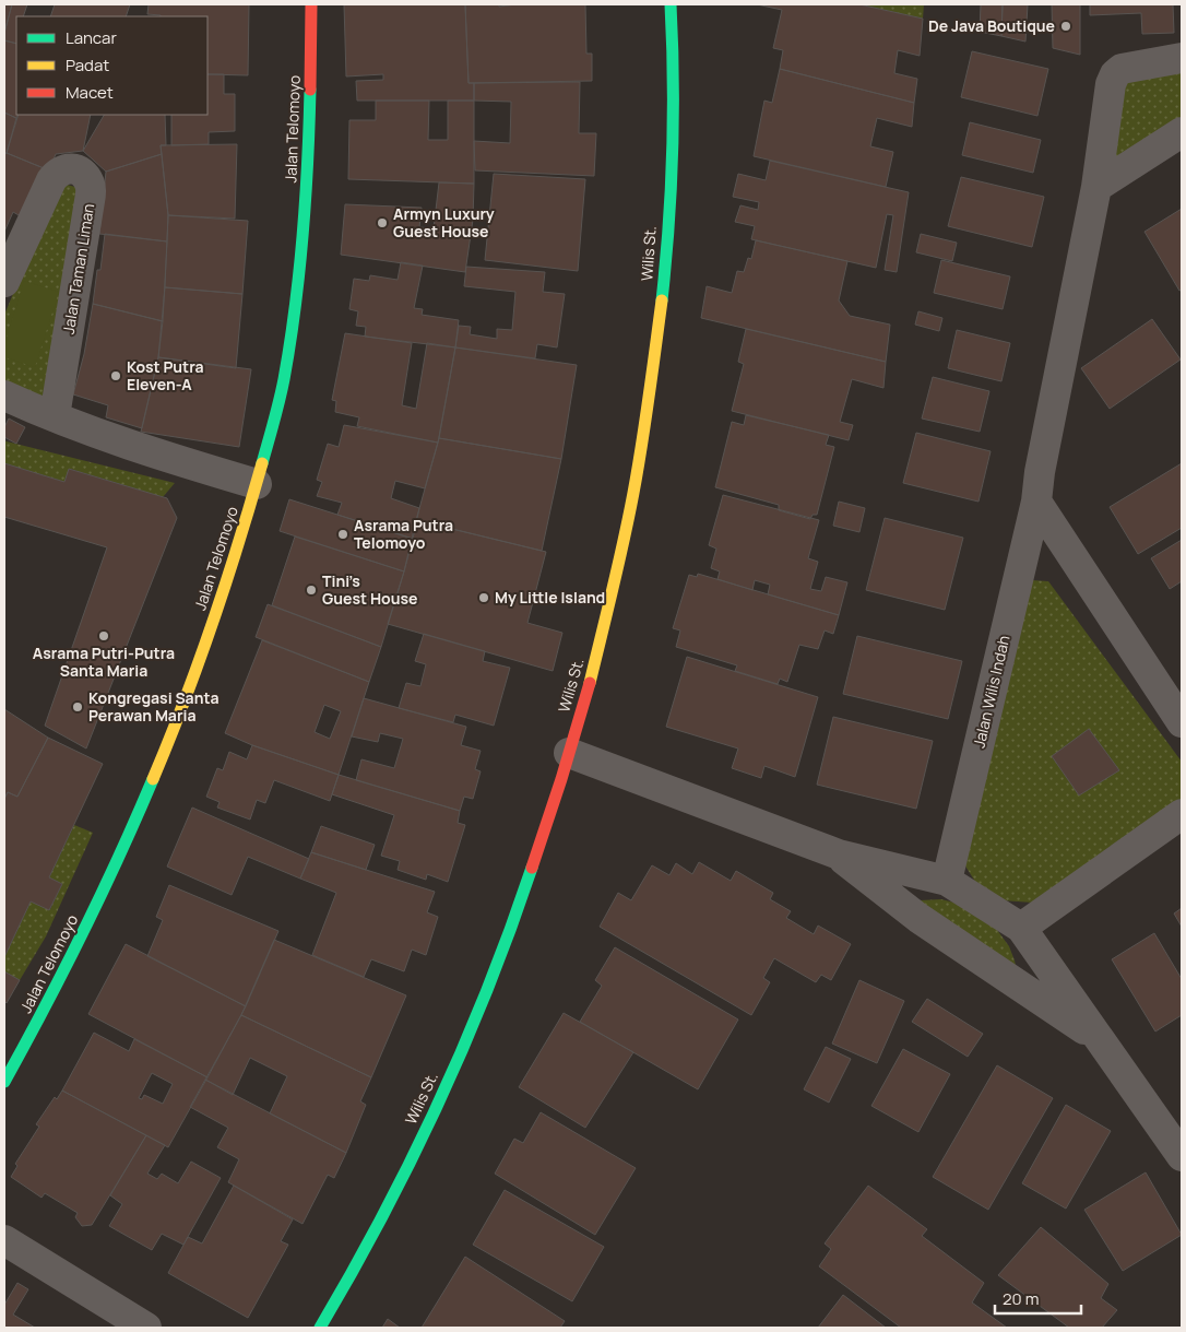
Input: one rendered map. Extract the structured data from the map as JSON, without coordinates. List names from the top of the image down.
{
  "streets": {
    "main road": ["Jalan Telomoyo", "Wilis St."],
    "street": ["Jalan Taman Liman", "Jalan Wilis Indah"]
  },
  "places": [
    "De Java Boutique",
    "Armyn Luxury Guest House",
    "Kost Putra Eleven-A",
    "Asrama Putra Telomoyo",
    "Tini’s Guest House",
    "My Little Island",
    "Asrama Putri-Putra Santa Maria",
    "Kongregasi Santa Perawan Maria"
  ],
  "legend": ["Lancar", "Padat", "Macet"],
  "scale_bar": "20 m"
}
